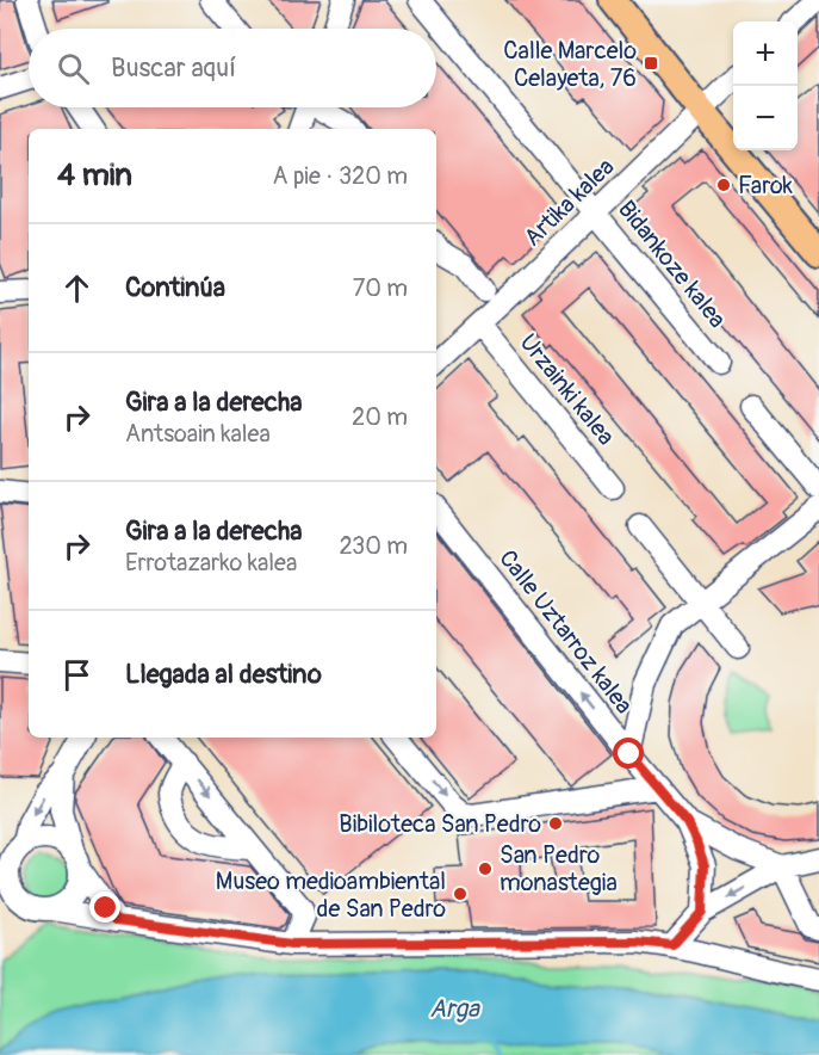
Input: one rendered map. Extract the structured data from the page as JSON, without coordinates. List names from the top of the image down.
{
  "streets": {
    "street": [
      "Artika kalea",
      "Bidankoze kalea",
      "Urzainki kalea",
      "Calle Uztarroz kalea"
    ]
  },
  "crossings": [
    ["Artika kalea", "Bidankoze kalea"],
    ["Artika kalea", "Urzainki kalea"]
  ],
  "water": ["Arga"],
  "places": {
    "transit": ["Calle Marcelo Celayeta, 76"],
    "other": [
      "Farok",
      "Bibiloteca San Pedro",
      "San Pedro monastegia",
      "Museo medioambiental de San Pedro"
    ]
  },
  "page": {
    "map_buttons": ["+", "−"],
    "search": "Buscar aquí",
    "heading": ["4 min", "A pie · 320 m"],
    "list": [
      ["Continúa", "70 m"],
      ["Gira a la derecha", "Antsoain kalea", "20 m"],
      ["Gira a la derecha", "Errotazarko kalea", "230 m"],
      "Llegada al destino"
    ]
  }
}
